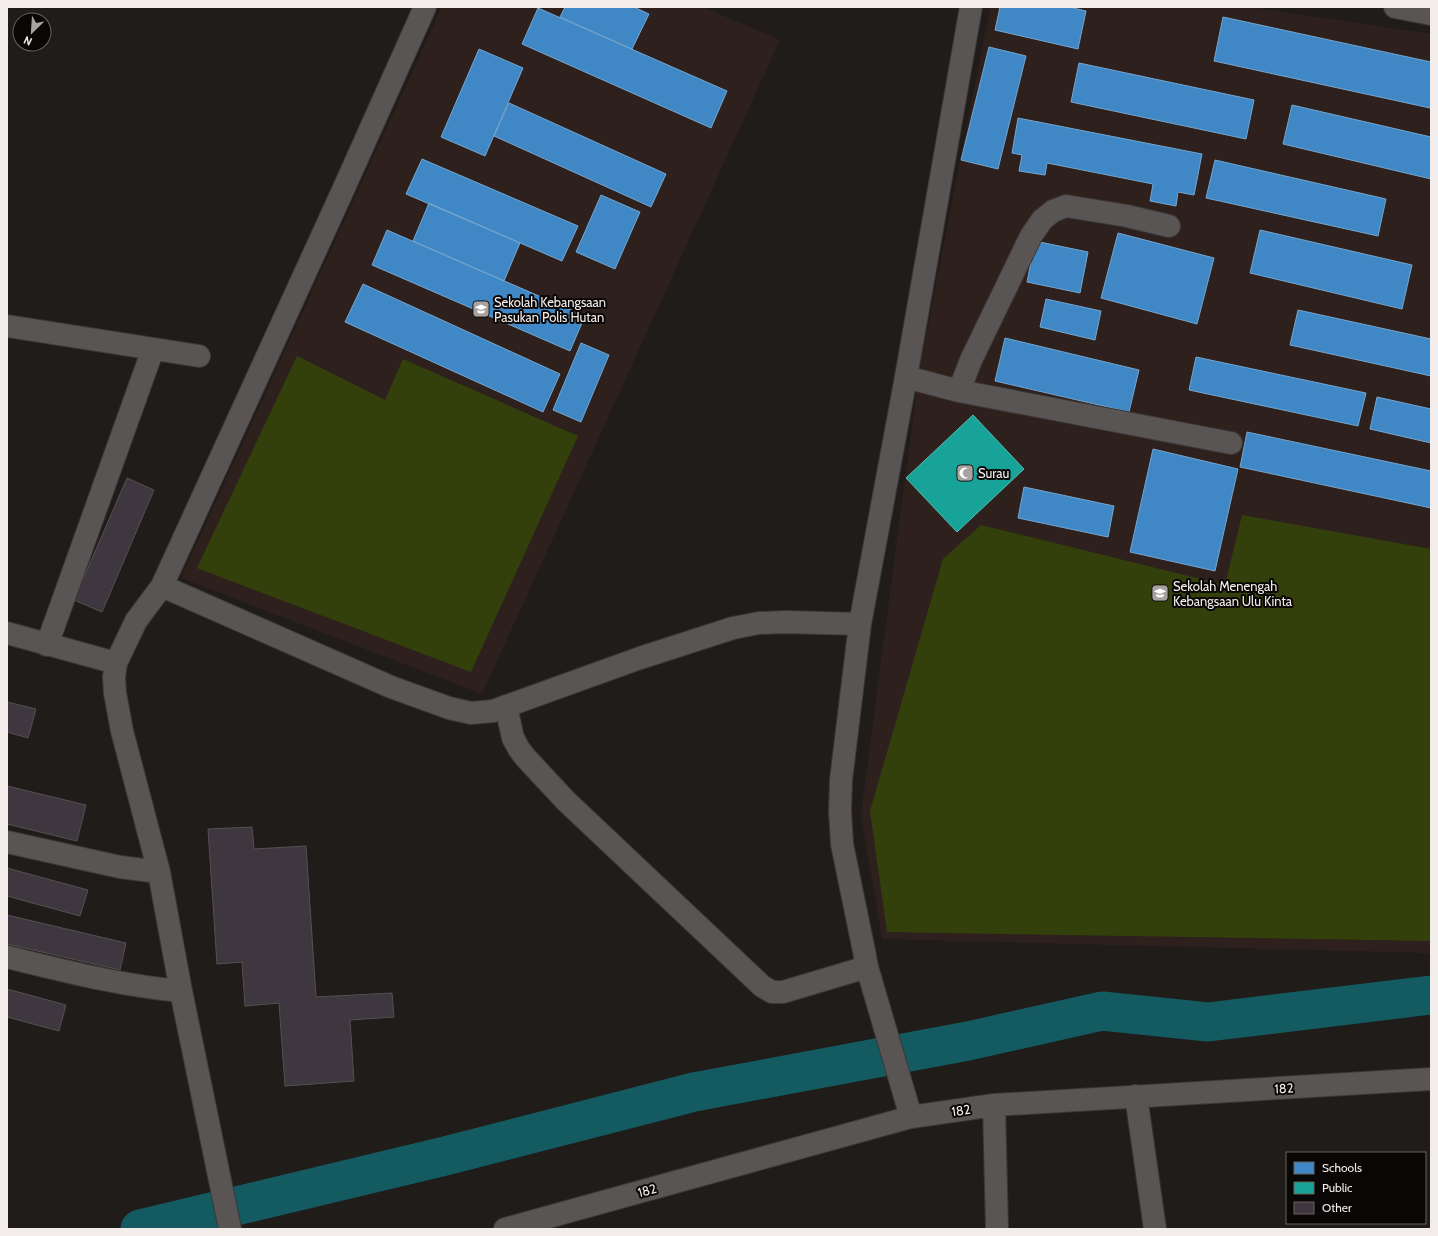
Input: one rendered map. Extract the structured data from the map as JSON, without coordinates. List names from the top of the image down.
{
  "streets": {
    "street": ["182"]
  },
  "places": {
    "school or university": ["Sekolah Kebangsaan Pasukan Polis Hutan", "Sekolah Menengah Kebangsaan Ulu Kinta"],
    "mosque": ["Surau"]
  },
  "legend": ["Schools", "Public", "Other"],
  "north": "bottom left"
}
